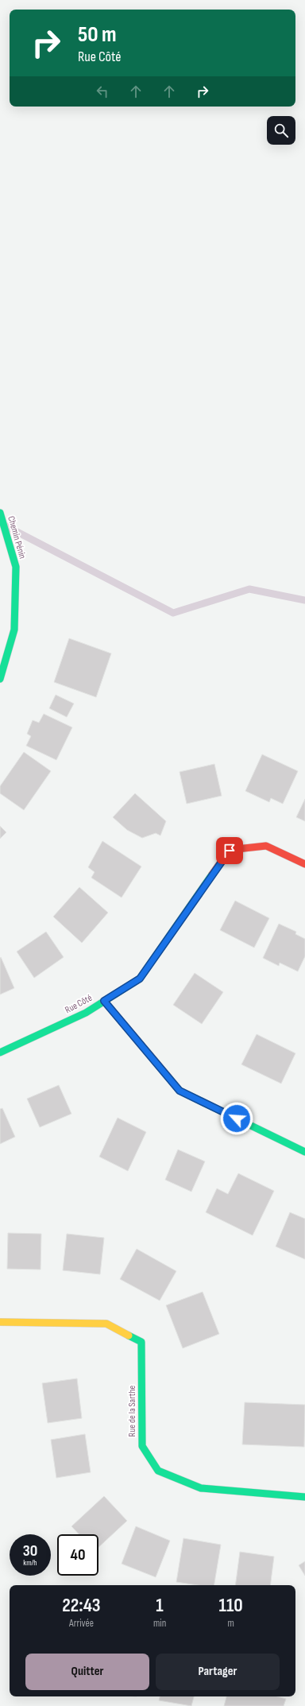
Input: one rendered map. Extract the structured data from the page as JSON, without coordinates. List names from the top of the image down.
{
  "streets": {
    "street": ["Chemin Pénin", "Rue Côté", "Rue de la Sarthe"]
  },
  "page": {
    "turn": ["50 m", "Rue Côté"],
    "speed": "30 km/h",
    "limit": "40",
    "eta": [
      "22:43",
      "Arrivée",
      "1",
      "min",
      "110",
      "m"
    ],
    "buttons": ["Quitter", "Partager"]
  }
}
